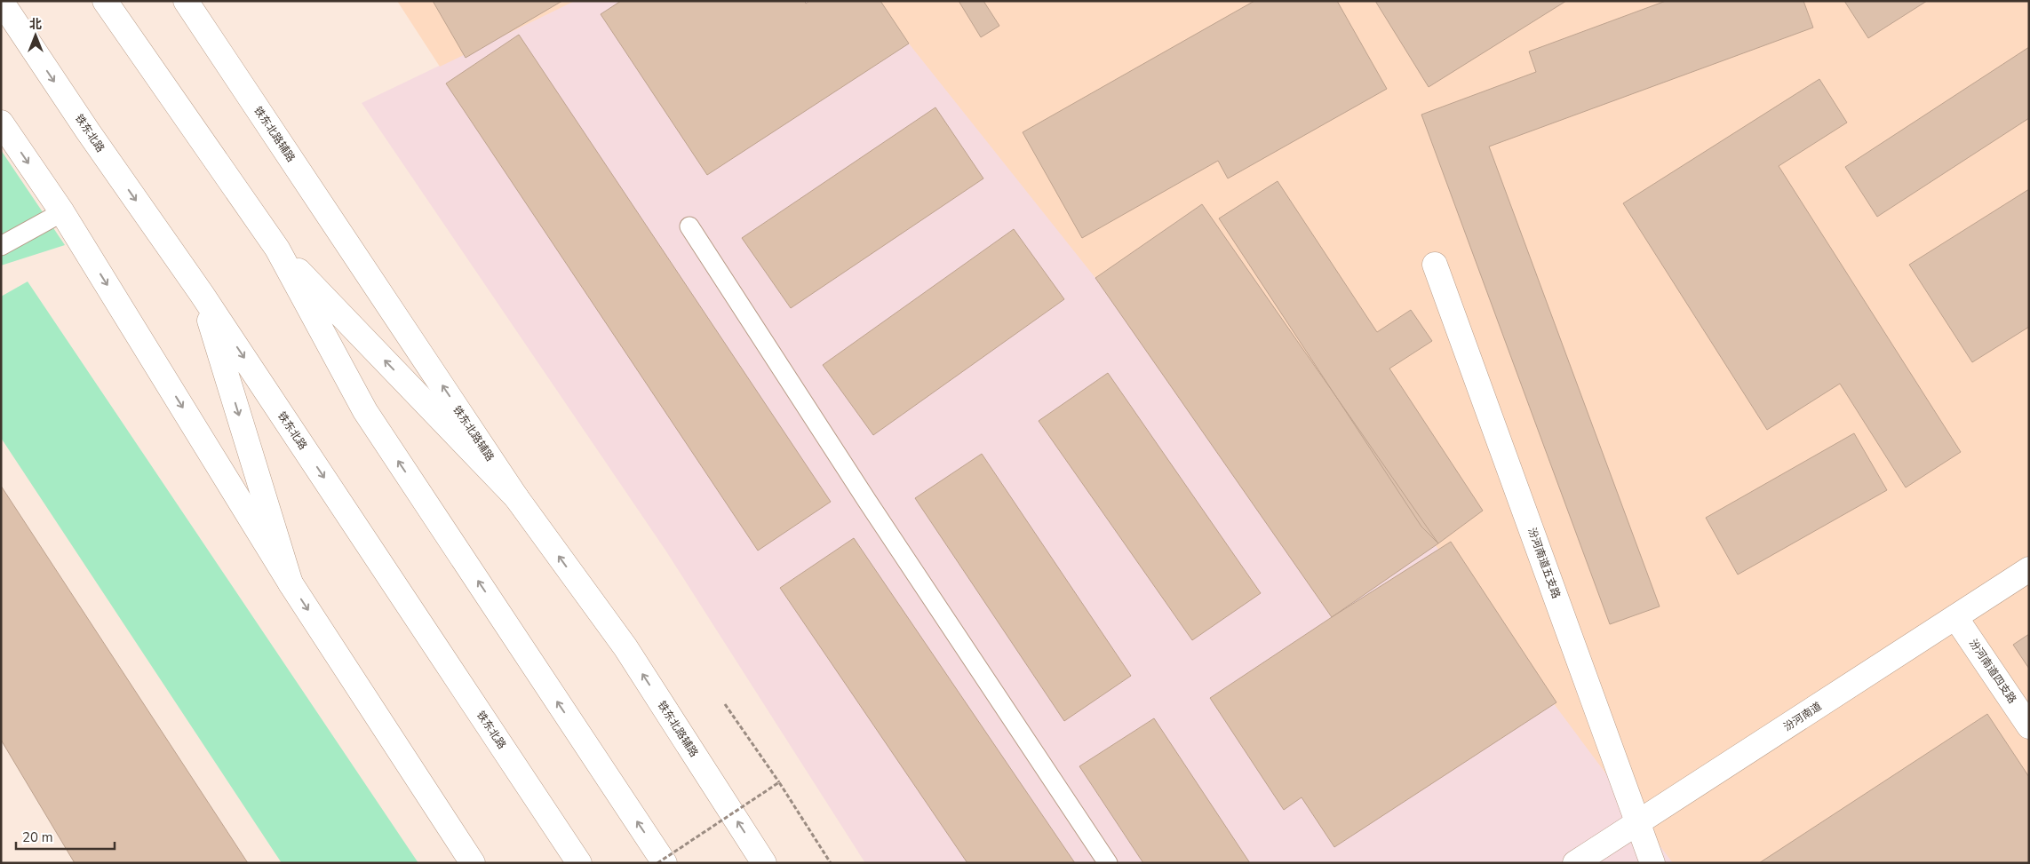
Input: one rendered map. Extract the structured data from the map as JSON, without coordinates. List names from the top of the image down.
{
  "streets": {
    "main road": [
      "铁东北路",
      "铁东北路辅路",
      "汾河南道五支路",
      "汾河南道四支路",
      "汾河南道"
    ]
  },
  "crossings": [
    ["汾河南道五支路", "汾河南道"],
    ["汾河南道四支路", "汾河南道"]
  ],
  "scale_bar": "20 m",
  "north": "top"
}
